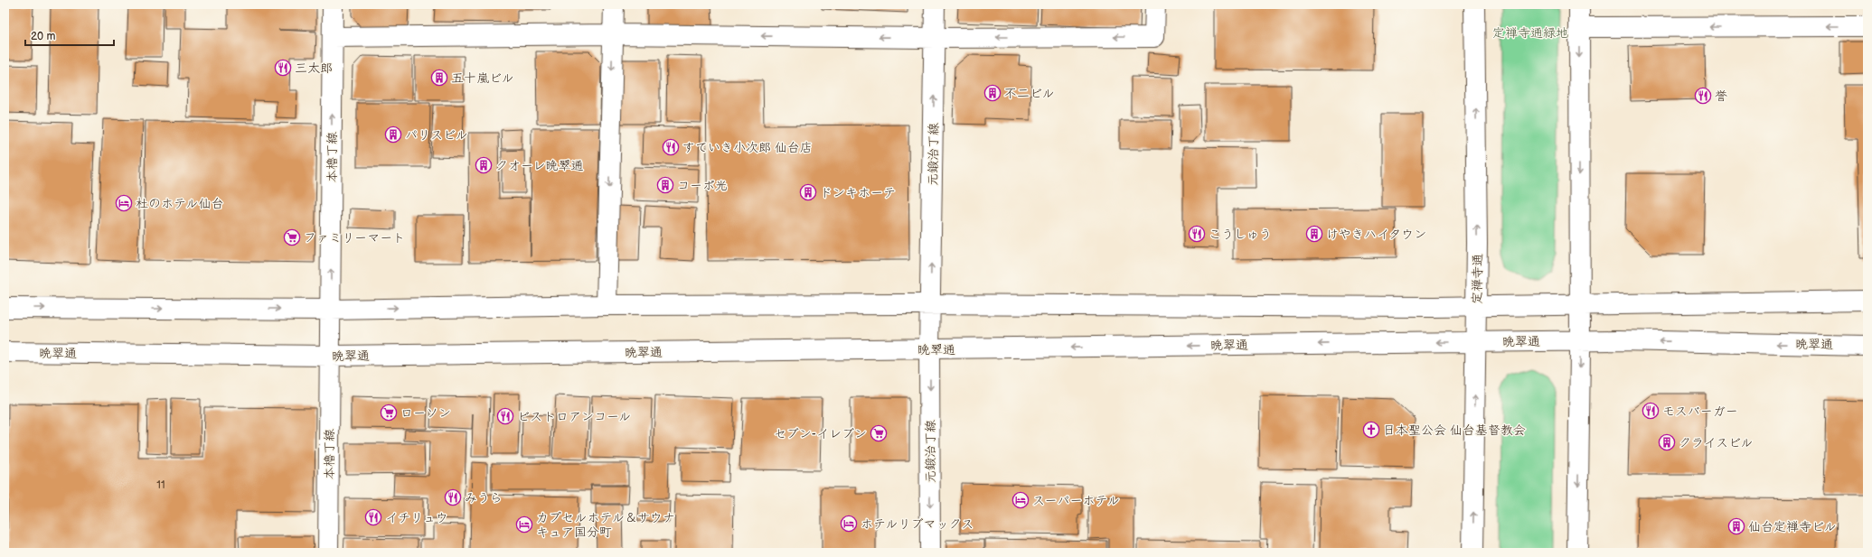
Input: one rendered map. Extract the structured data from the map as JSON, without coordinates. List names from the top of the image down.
{
  "streets": {
    "street": [
      "元鍛治丁線",
      "本櫓丁線",
      "定禅寺通",
      "晩翠通"
    ]
  },
  "crossings": [
    ["元鍛治丁線", "晩翠通"],
    ["本櫓丁線", "晩翠通"],
    ["定禅寺通", "晩翠通"]
  ],
  "one_way": ["本櫓丁線"],
  "parks": ["定禅寺通緑地"],
  "places": {
    "restaurant": [
      "三太郎",
      "誉",
      "すていき小次郎 仙台店",
      "こうしゅう",
      "モスバーガー",
      "ビストロアンコール",
      "みうら",
      "イチリュウ"
    ],
    "building": [
      "五十嵐ビル",
      "不二ビル",
      "パリスビル",
      "クオーレ晩翠通",
      "コーポ光",
      "ドンキホーテ",
      "けやきハイタウン",
      "クライスビル",
      "仙台定禅寺ビル"
    ],
    "hotel": [
      "杜のホテル仙台",
      "スーパーホテル",
      "ホテルリブマックス",
      "カプセルホテル＆サウナ キュア国分町"
    ],
    "supermarket": ["ファミリーマート", "ローソン", "セブン-イレブン"],
    "church": ["日本聖公会 仙台基督教会"]
  },
  "house_numbers": ["11"],
  "scale_bar": "20 m"
}
